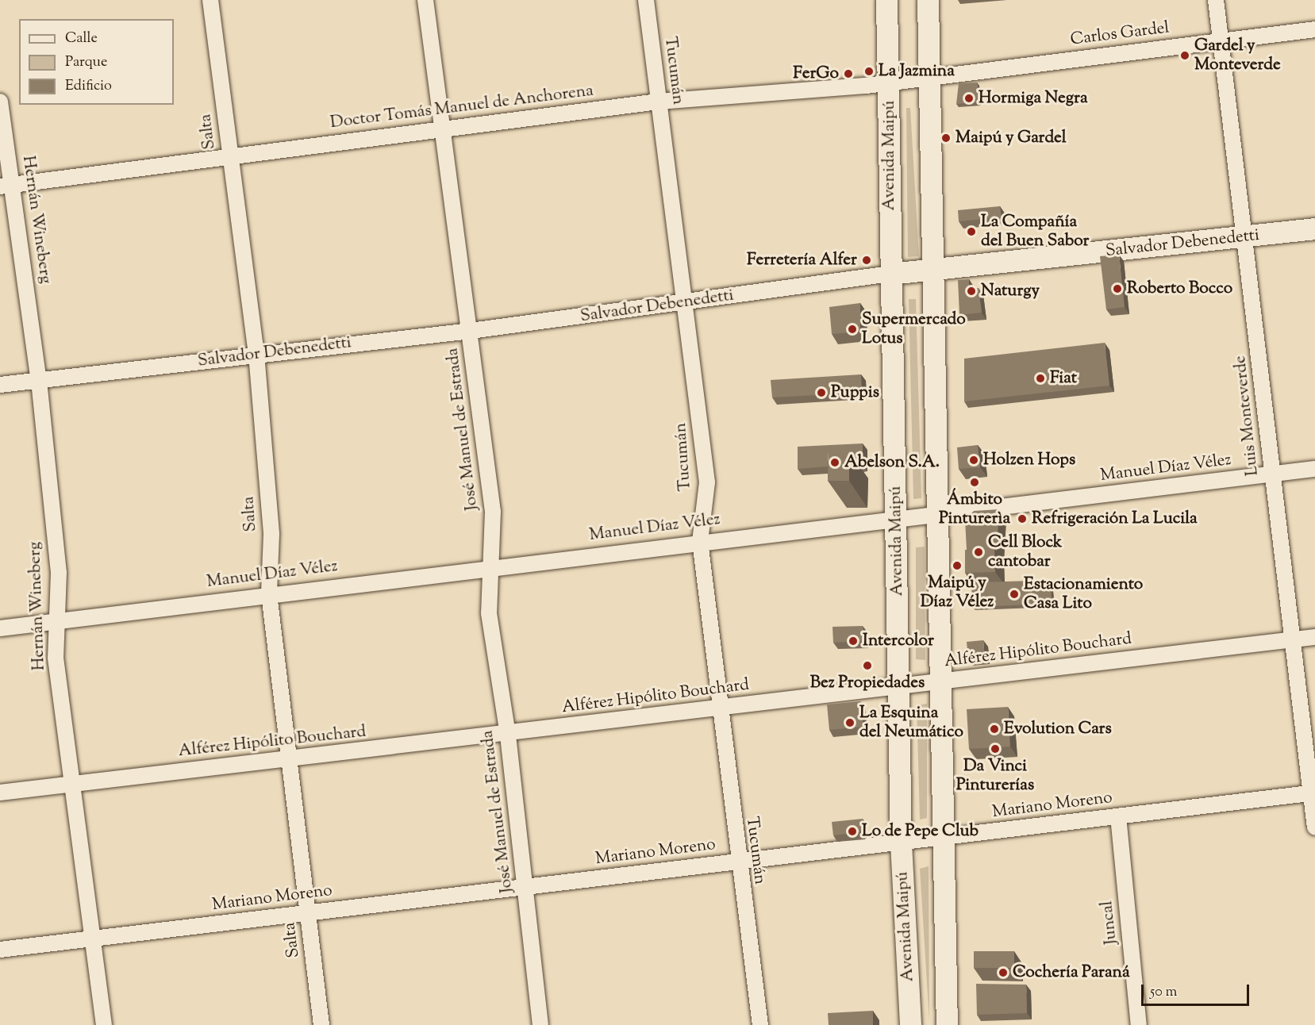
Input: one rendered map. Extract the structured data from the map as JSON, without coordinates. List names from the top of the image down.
{
  "streets": {
    "main road": ["Avenida Maipú", "Salvador Debenedetti"],
    "street": [
      "Carlos Gardel",
      "Tucumán",
      "Doctor Tomás Manuel de Anchorena",
      "Salta",
      "Hernán Wineberg",
      "Luis Monteverde",
      "José Manuel de Estrada",
      "Manuel Díaz Vélez",
      "Alférez Hipólito Bouchard",
      "Mariano Moreno",
      "Juncal"
    ]
  },
  "crossings": [
    ["Carlos Gardel", "Doctor Tomás Manuel de Anchorena"],
    ["Carlos Gardel", "Luis Monteverde"],
    ["Tucumán", "Doctor Tomás Manuel de Anchorena"],
    ["Tucumán", "Salvador Debenedetti"],
    ["Tucumán", "Manuel Díaz Vélez"],
    ["Tucumán", "Alférez Hipólito Bouchard"],
    ["Tucumán", "Mariano Moreno"],
    ["Doctor Tomás Manuel de Anchorena", "Salta"],
    ["Doctor Tomás Manuel de Anchorena", "Avenida Maipú"],
    ["Doctor Tomás Manuel de Anchorena", "Hernán Wineberg"],
    ["Doctor Tomás Manuel de Anchorena", "José Manuel de Estrada"],
    ["Salta", "Salvador Debenedetti"],
    ["Salta", "Manuel Díaz Vélez"],
    ["Salta", "Alférez Hipólito Bouchard"],
    ["Salta", "Mariano Moreno"],
    ["Avenida Maipú", "Salvador Debenedetti"],
    ["Avenida Maipú", "Manuel Díaz Vélez"],
    ["Avenida Maipú", "Alférez Hipólito Bouchard"],
    ["Avenida Maipú", "Mariano Moreno"],
    ["Hernán Wineberg", "Salvador Debenedetti"],
    ["Hernán Wineberg", "Manuel Díaz Vélez"],
    ["Hernán Wineberg", "Alférez Hipólito Bouchard"],
    ["Hernán Wineberg", "Mariano Moreno"],
    ["Salvador Debenedetti", "Luis Monteverde"],
    ["Salvador Debenedetti", "José Manuel de Estrada"],
    ["Luis Monteverde", "Manuel Díaz Vélez"],
    ["Luis Monteverde", "Alférez Hipólito Bouchard"],
    ["Luis Monteverde", "Mariano Moreno"],
    ["José Manuel de Estrada", "Manuel Díaz Vélez"],
    ["José Manuel de Estrada", "Alférez Hipólito Bouchard"],
    ["José Manuel de Estrada", "Mariano Moreno"],
    ["Mariano Moreno", "Juncal"]
  ],
  "places": [
    "Gardel y Monteverde",
    "La Jazmina",
    "FerGo",
    "Hormiga Negra",
    "Maipú y Gardel",
    "La Compañía del Buen Sabor",
    "Ferretería Alfer",
    "Roberto Bocco",
    "Naturgy",
    "Supermercado Lotus",
    "Fiat",
    "Puppis",
    "Holzen Hops",
    "Abelson S.A.",
    "Ámbito Pinturerìa",
    "Refrigeración La Lucila",
    "Cell Block cantobar",
    "Maipú y Díaz Vélez",
    "Estacionamiento Casa Lito",
    "Intercolor",
    "Bez Propiedades",
    "La Esquina del Neumático",
    "Evolution Cars",
    "Da Vinci Pinturerías",
    "Lo de Pepe Club",
    "Cochería Paraná"
  ],
  "legend": ["Calle", "Parque", "Edificio"],
  "scale_bar": "50 m"
}
